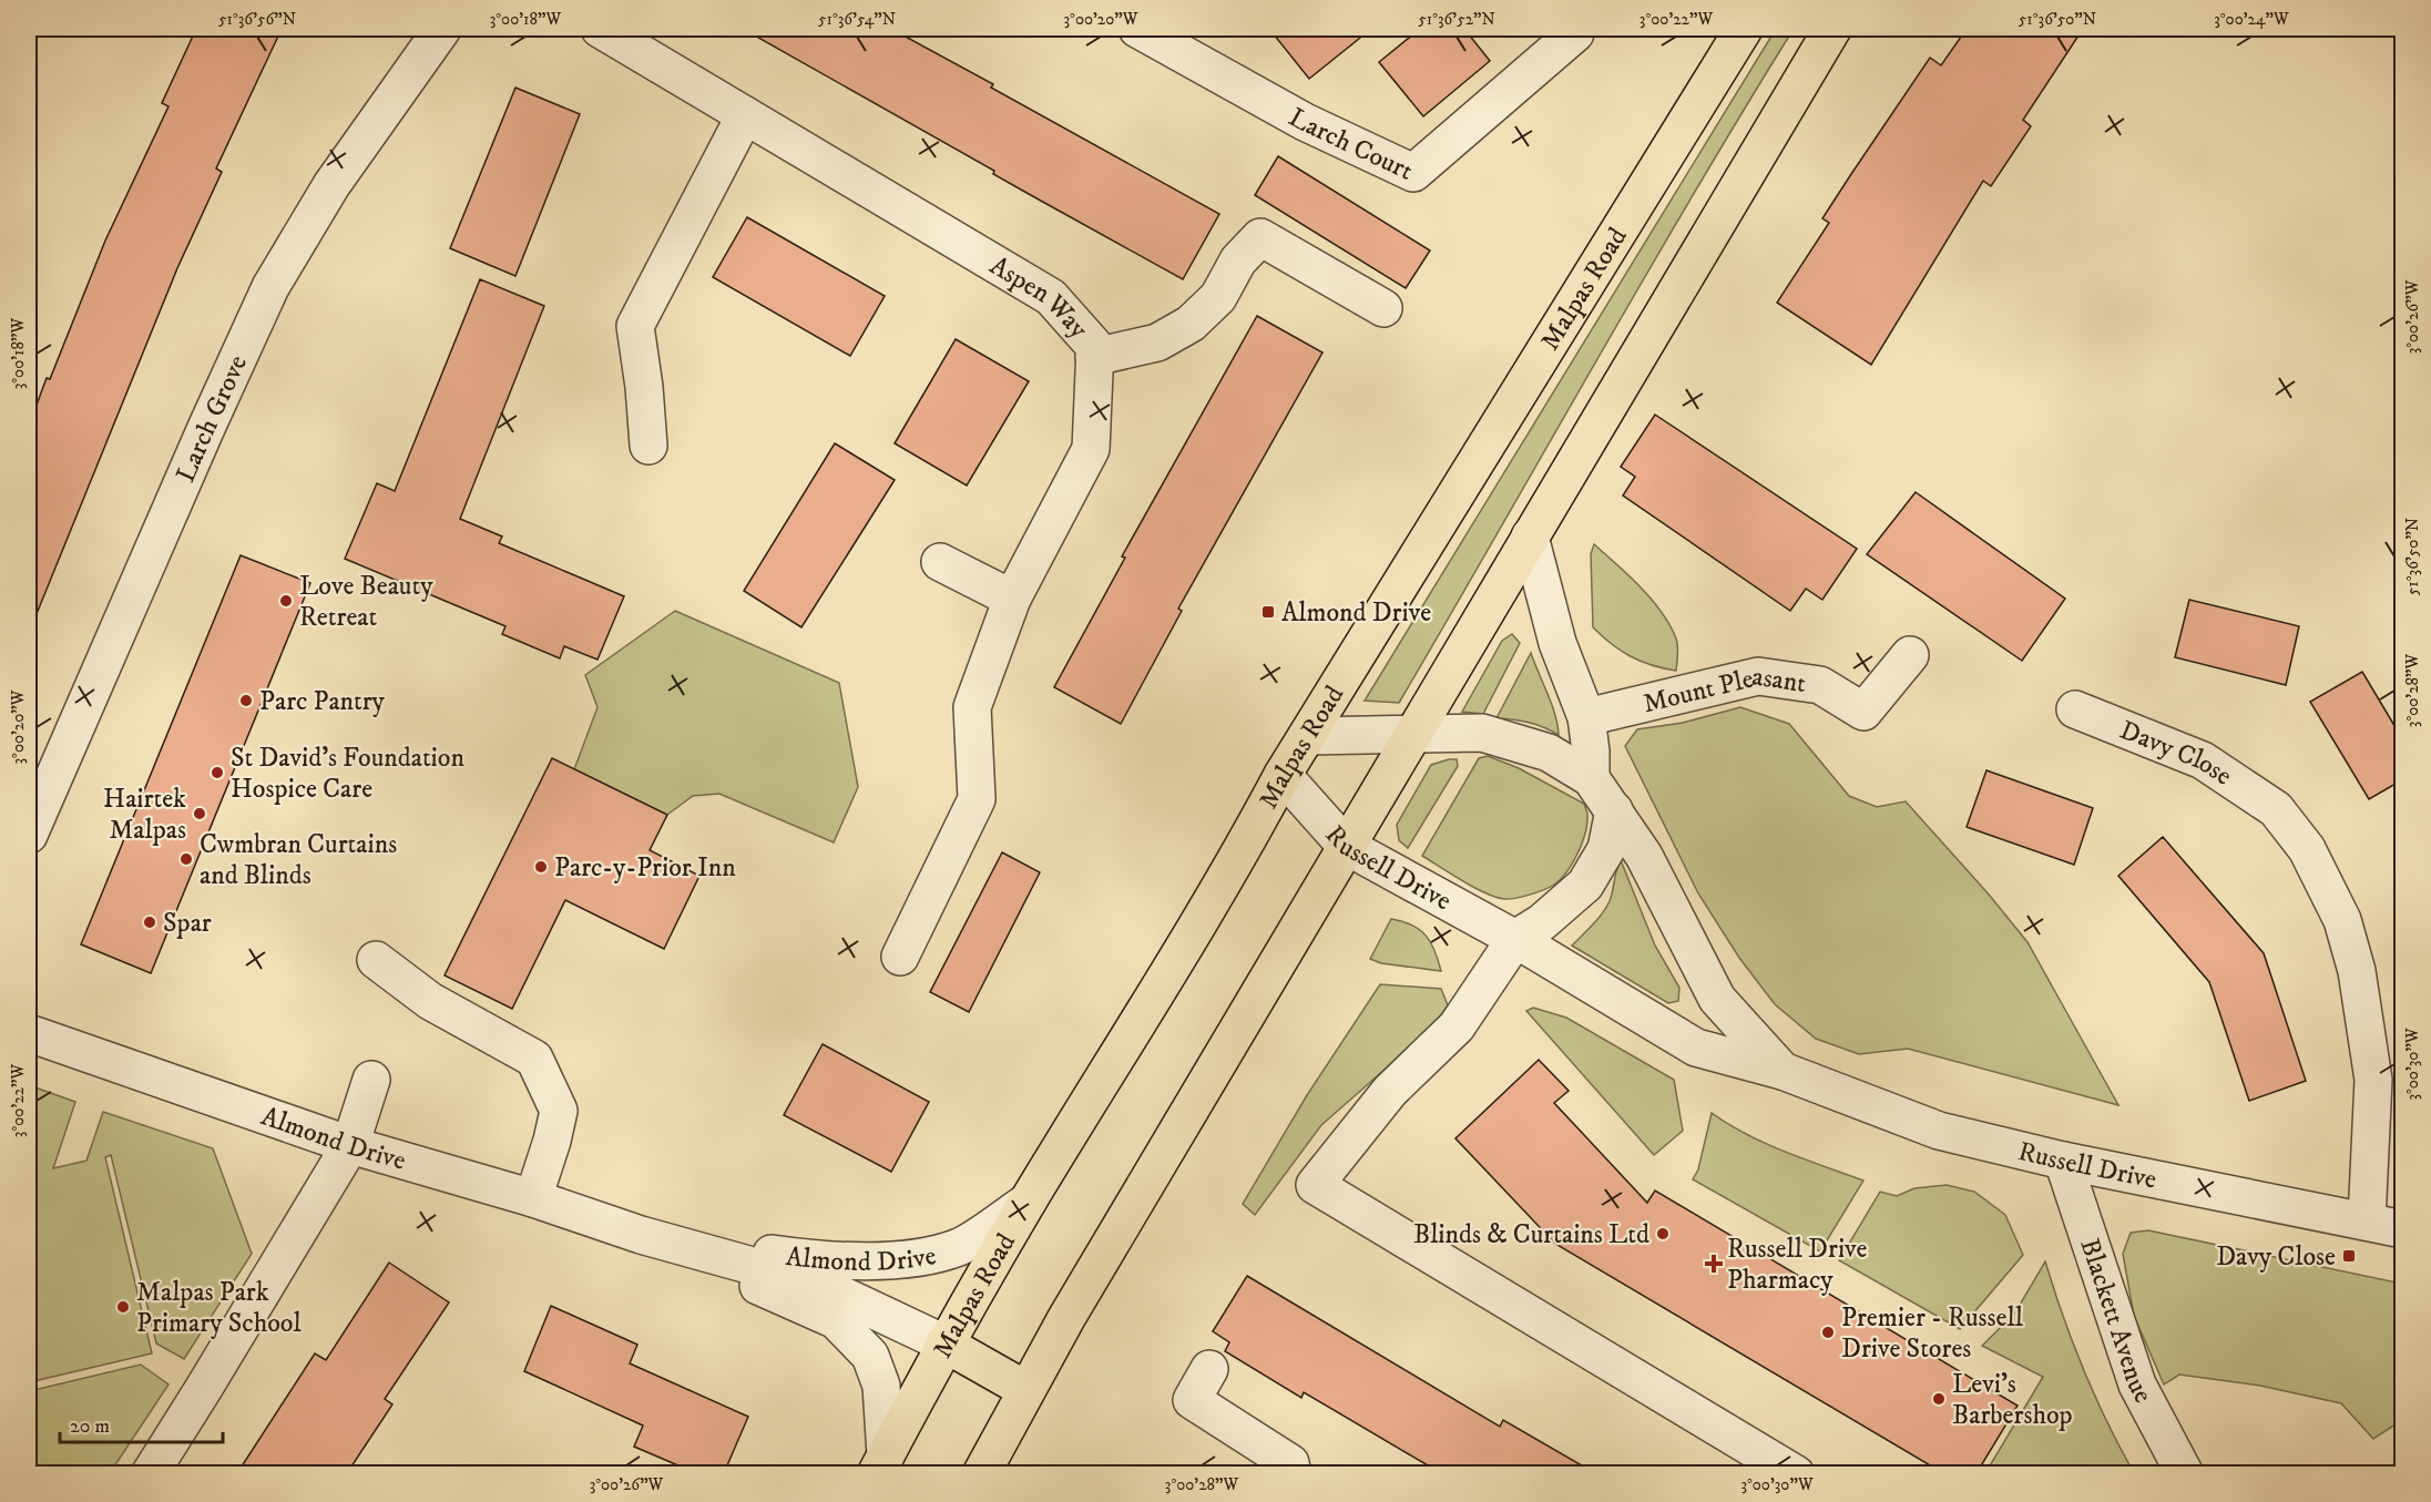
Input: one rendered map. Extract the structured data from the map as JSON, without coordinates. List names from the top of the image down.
{
  "streets": {
    "main road": ["Malpas Road"],
    "street": [
      "Larch Court",
      "Aspen Way",
      "Larch Grove",
      "Mount Pleasant",
      "Davy Close",
      "Russell Drive",
      "Almond Drive",
      "Blackett Avenue"
    ]
  },
  "crossings": [
    ["Malpas Road", "Russell Drive"],
    ["Malpas Road", "Almond Drive"],
    ["Davy Close", "Russell Drive"],
    ["Russell Drive", "Blackett Avenue"]
  ],
  "places": {
    "other": [
      "Love Beauty Retreat",
      "Parc Pantry",
      "St David's Foundation Hospice Care",
      "Hairtek Malpas",
      "Cwmbran Curtains and Blinds",
      "Parc-y-Prior Inn",
      "Spar",
      "Blinds & Curtains Ltd",
      "Malpas Park Primary School",
      "Premier - Russell Drive Stores",
      "Levi's Barbershop"
    ],
    "transit": ["Almond Drive", "Davy Close"],
    "health": ["Russell Drive Pharmacy"]
  },
  "scale_bar": "20 m",
  "coordinates": [
    "51°36'56\"N",
    "3°00'18\"W",
    "51°36'54\"N",
    "3°00'20\"W",
    "51°36'52\"N",
    "3°00'22\"W",
    "51°36'50\"N",
    "3°00'24\"W",
    "3°00'26\"W",
    "3°00'28\"W",
    "3°00'30\"W"
  ]
}
